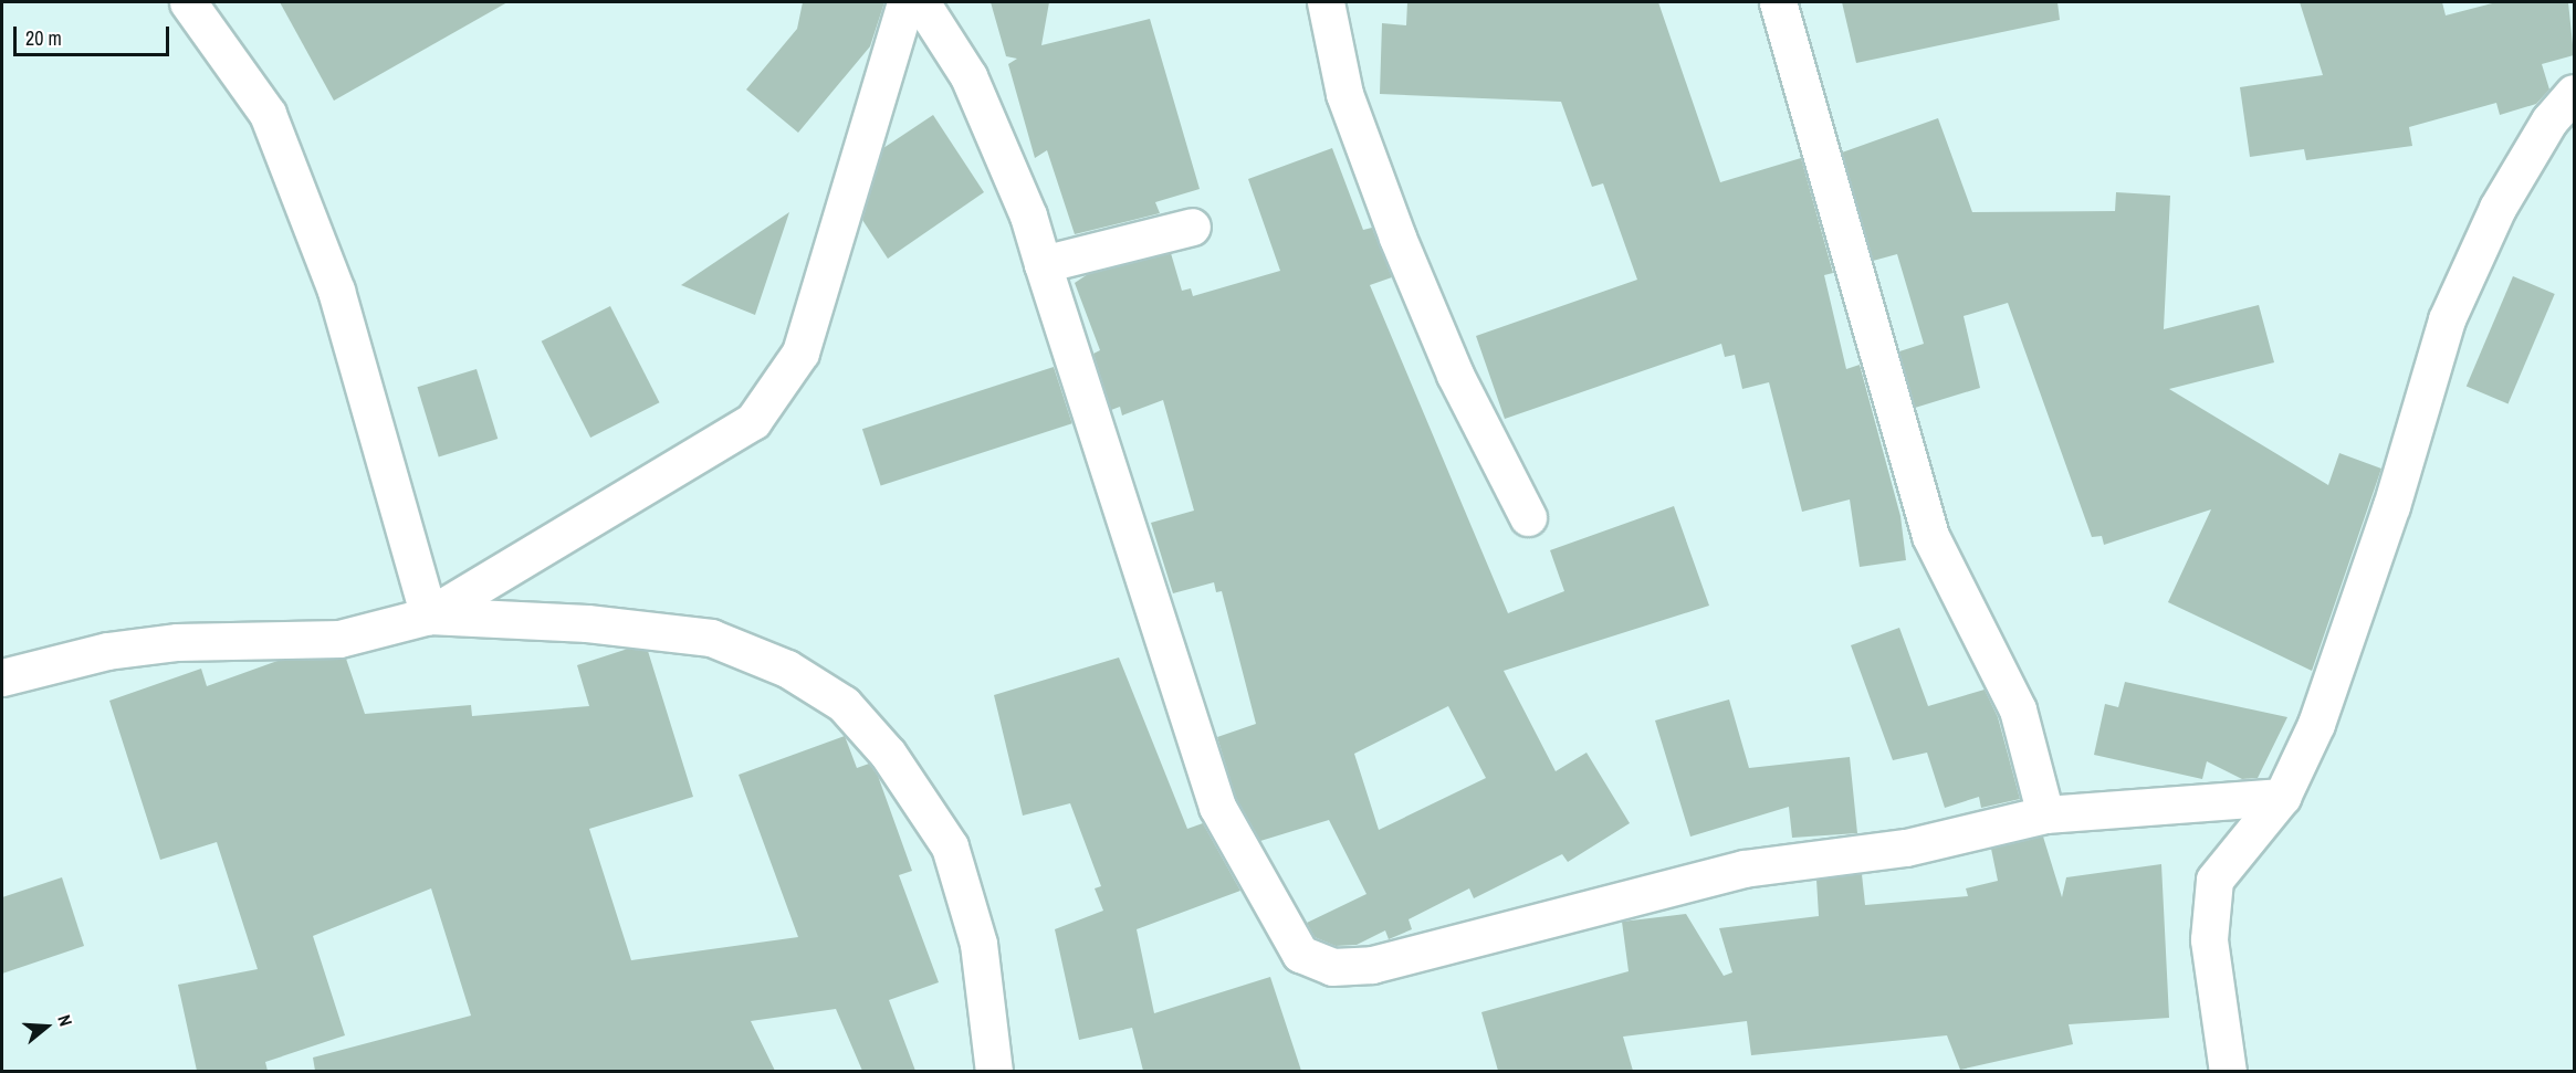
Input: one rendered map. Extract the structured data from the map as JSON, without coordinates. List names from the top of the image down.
{
  "scale_bar": "20 m",
  "north": "right"
}
